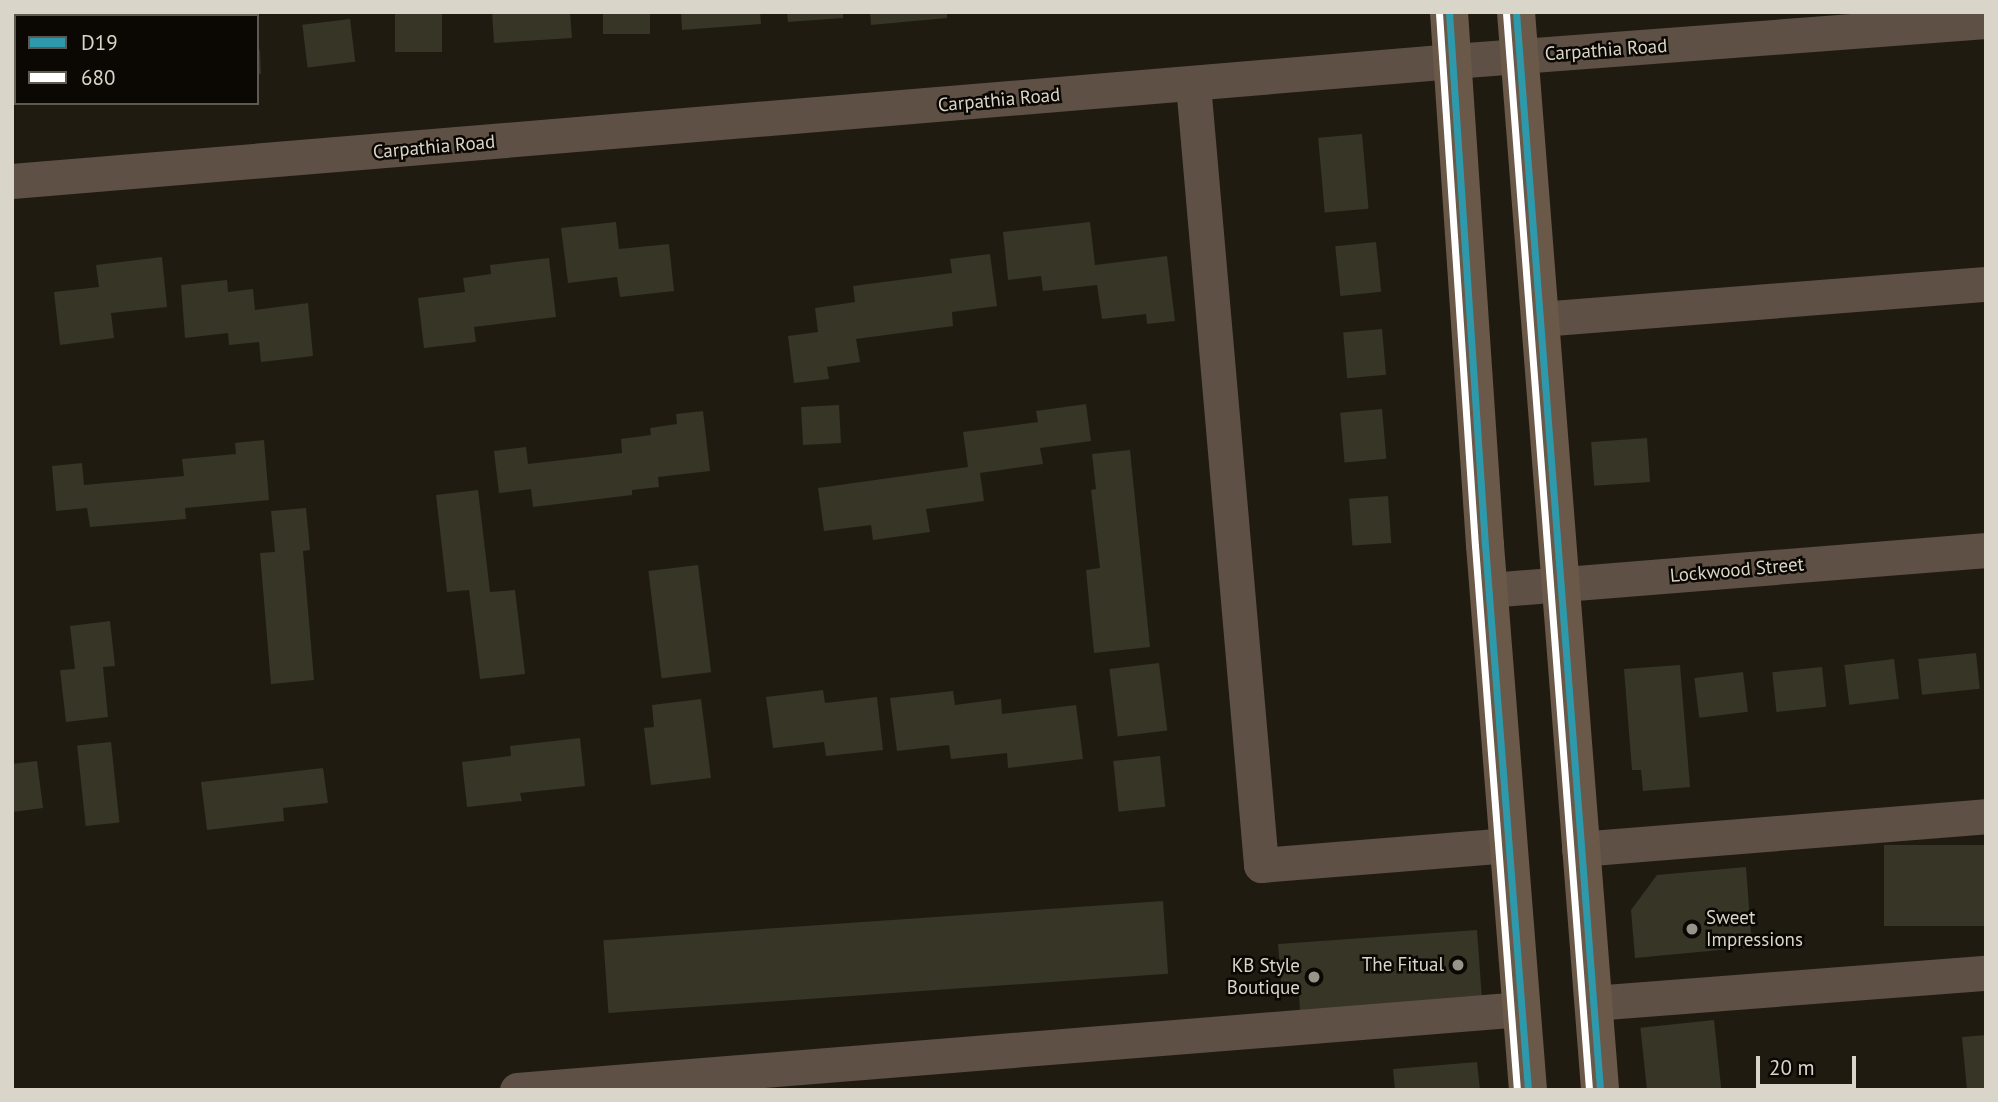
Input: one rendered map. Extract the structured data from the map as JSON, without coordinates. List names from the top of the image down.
{
  "streets": {
    "street": ["Carpathia Road", "Lockwood Street"]
  },
  "places": ["Sweet Impressions", "The Fitual", "KB Style Boutique"],
  "lines": ["transit line D19", "transit line 680"],
  "legend": ["D19", "680"],
  "scale_bar": "20 m"
}
